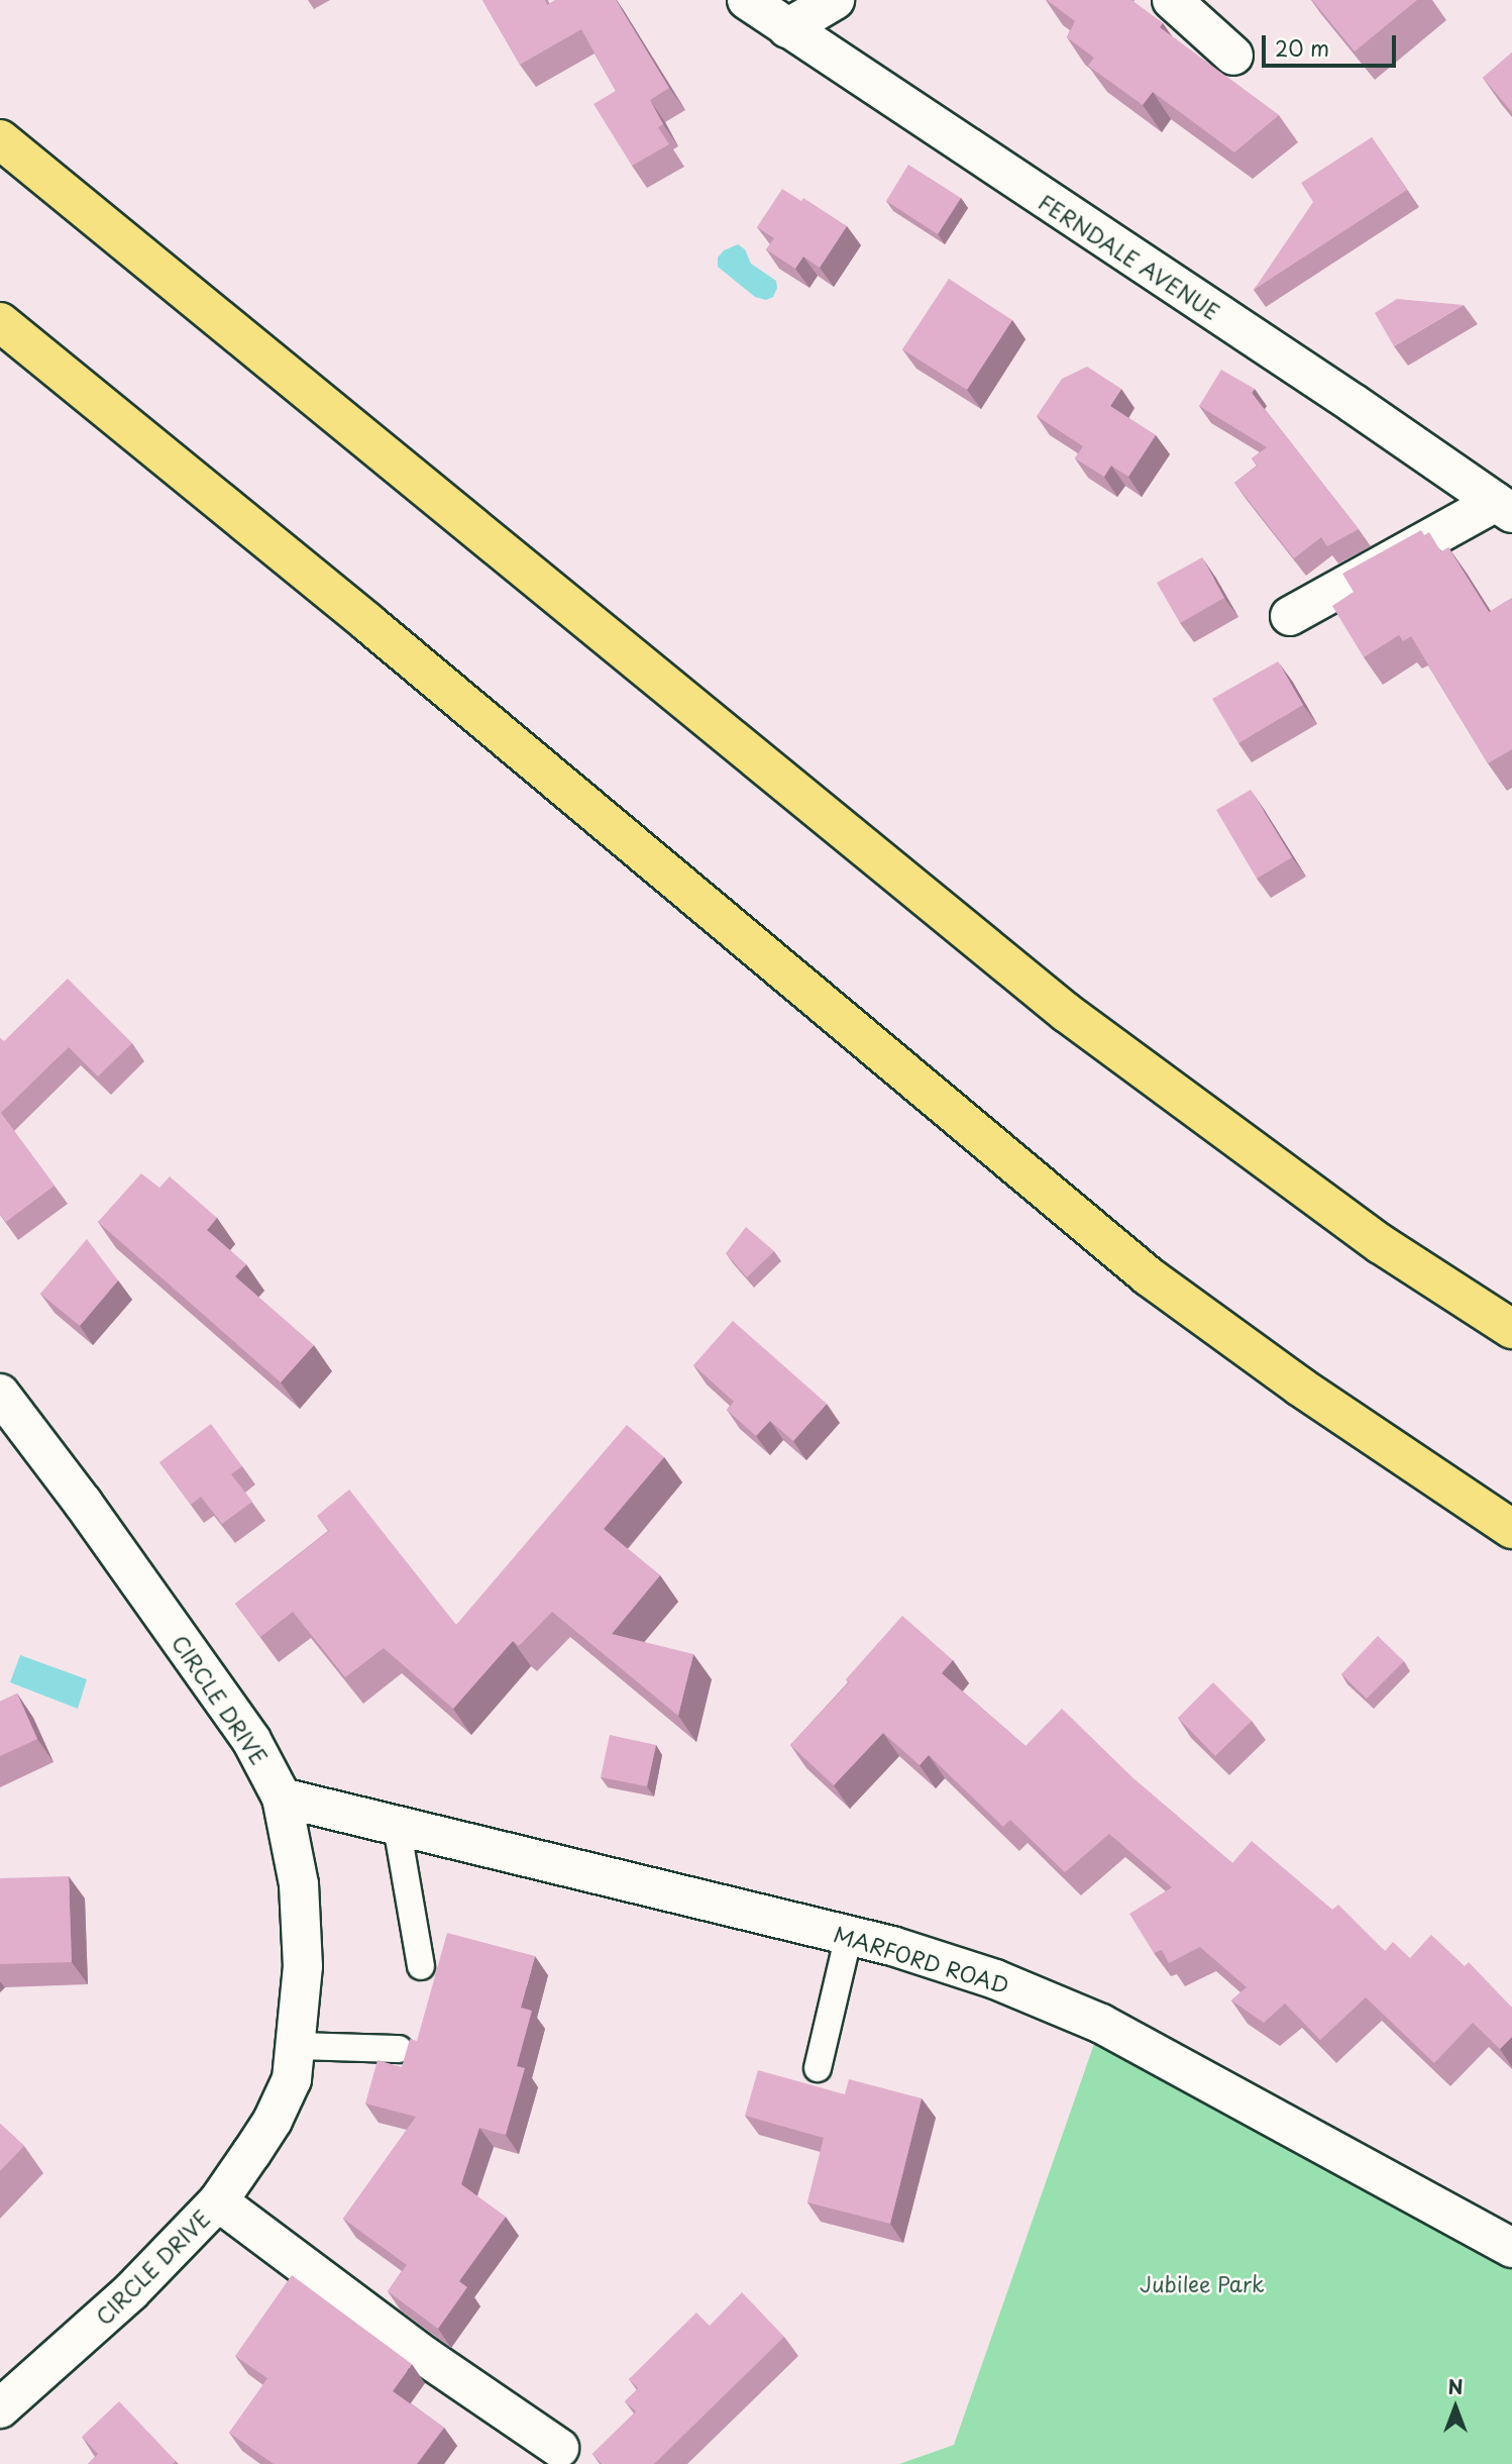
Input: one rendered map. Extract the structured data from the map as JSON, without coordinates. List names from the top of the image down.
{
  "streets": {
    "street": ["FERNDALE AVENUE", "CIRCLE DRIVE", "MARFORD ROAD"]
  },
  "crossings": [
    ["CIRCLE DRIVE", "MARFORD ROAD"]
  ],
  "parks": ["Jubilee Park"],
  "scale_bar": "20 m",
  "north": "top"
}
